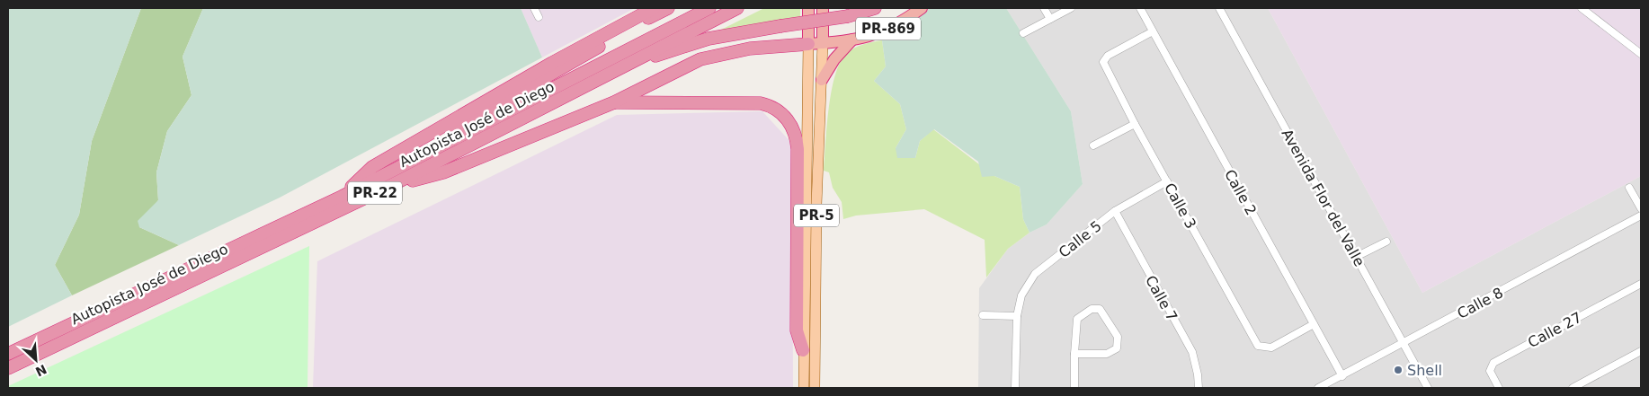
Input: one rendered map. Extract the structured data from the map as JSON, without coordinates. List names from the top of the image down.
{
  "streets": {
    "highway": [
      "PR-869",
      "Autopista José de Diego",
      "PR-22",
      "PR-5"
    ],
    "street": [
      "Calle 2",
      "Avenida Flor del Valle",
      "Calle 3",
      "Calle 5",
      "Calle 7",
      "Calle 8",
      "Calle 27"
    ]
  },
  "crossings": [
    ["PR-869", "PR-5"],
    ["Calle 2", "Calle 3"],
    ["Calle 2", "Calle 8"],
    ["Avenida Flor del Valle", "Calle 8"],
    ["Calle 3", "Calle 5"],
    ["Calle 5", "Calle 7"]
  ],
  "places": ["Shell"],
  "north": "bottom right"
}
